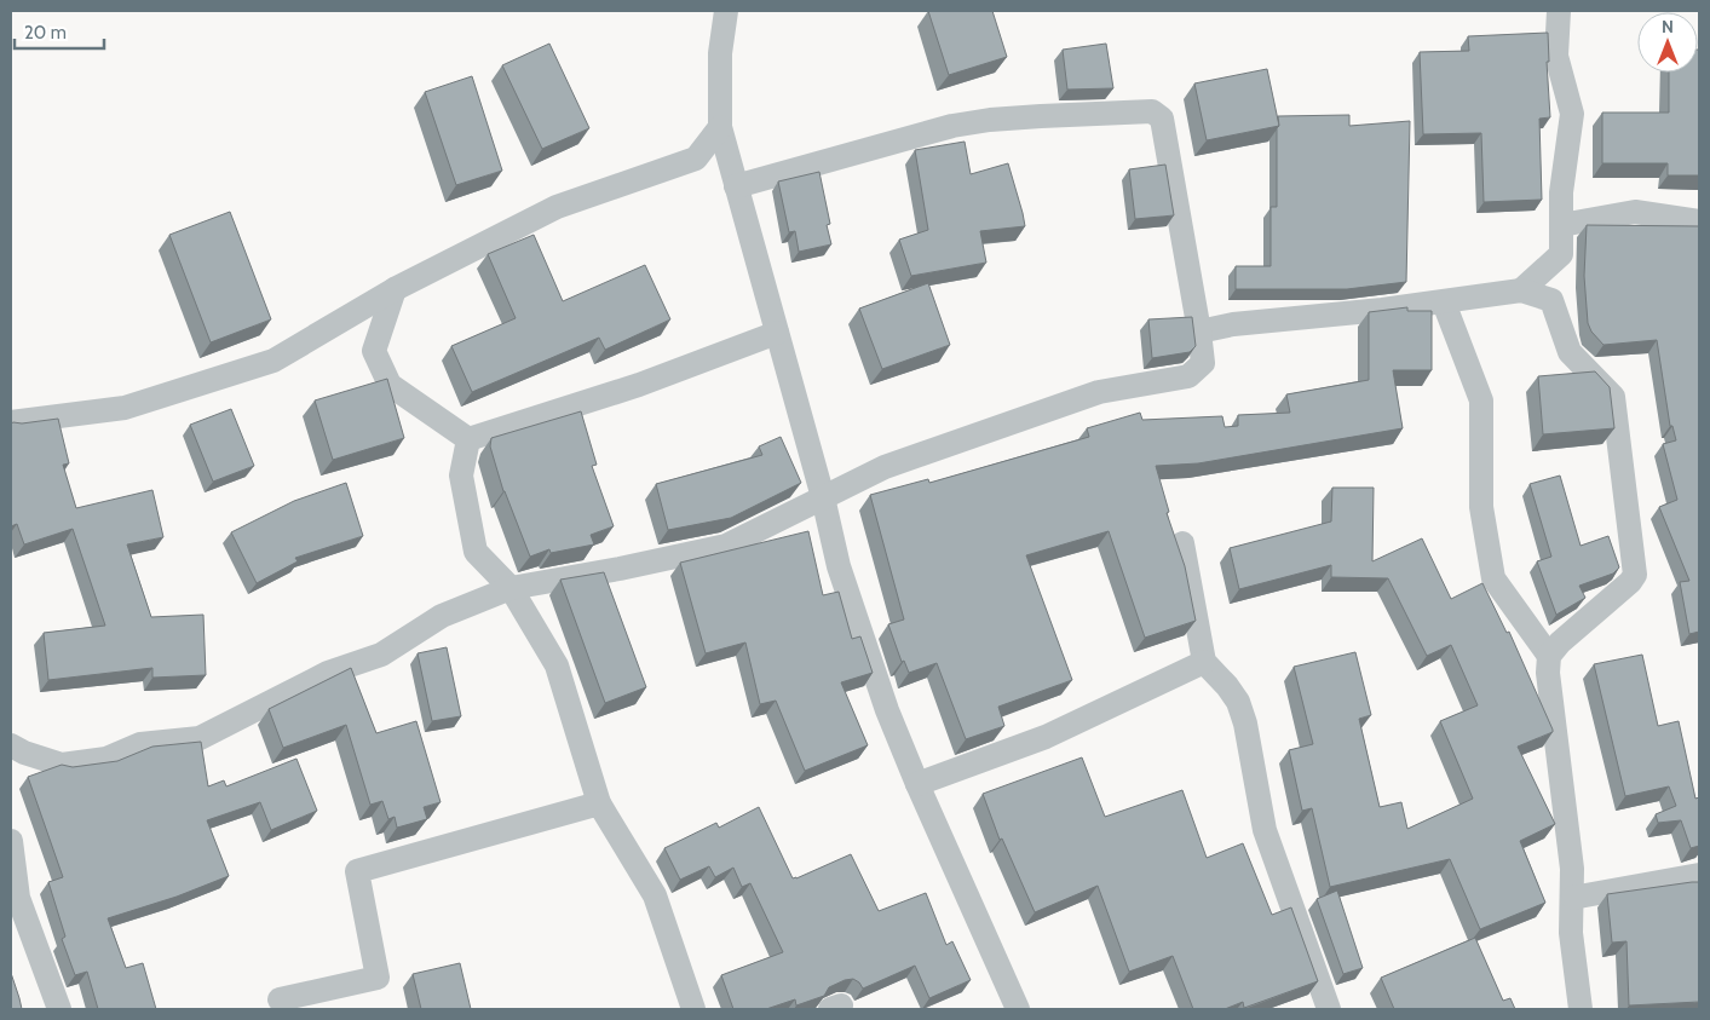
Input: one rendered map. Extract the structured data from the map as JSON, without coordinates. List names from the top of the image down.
{
  "scale_bar": "20 m",
  "north": "top"
}
